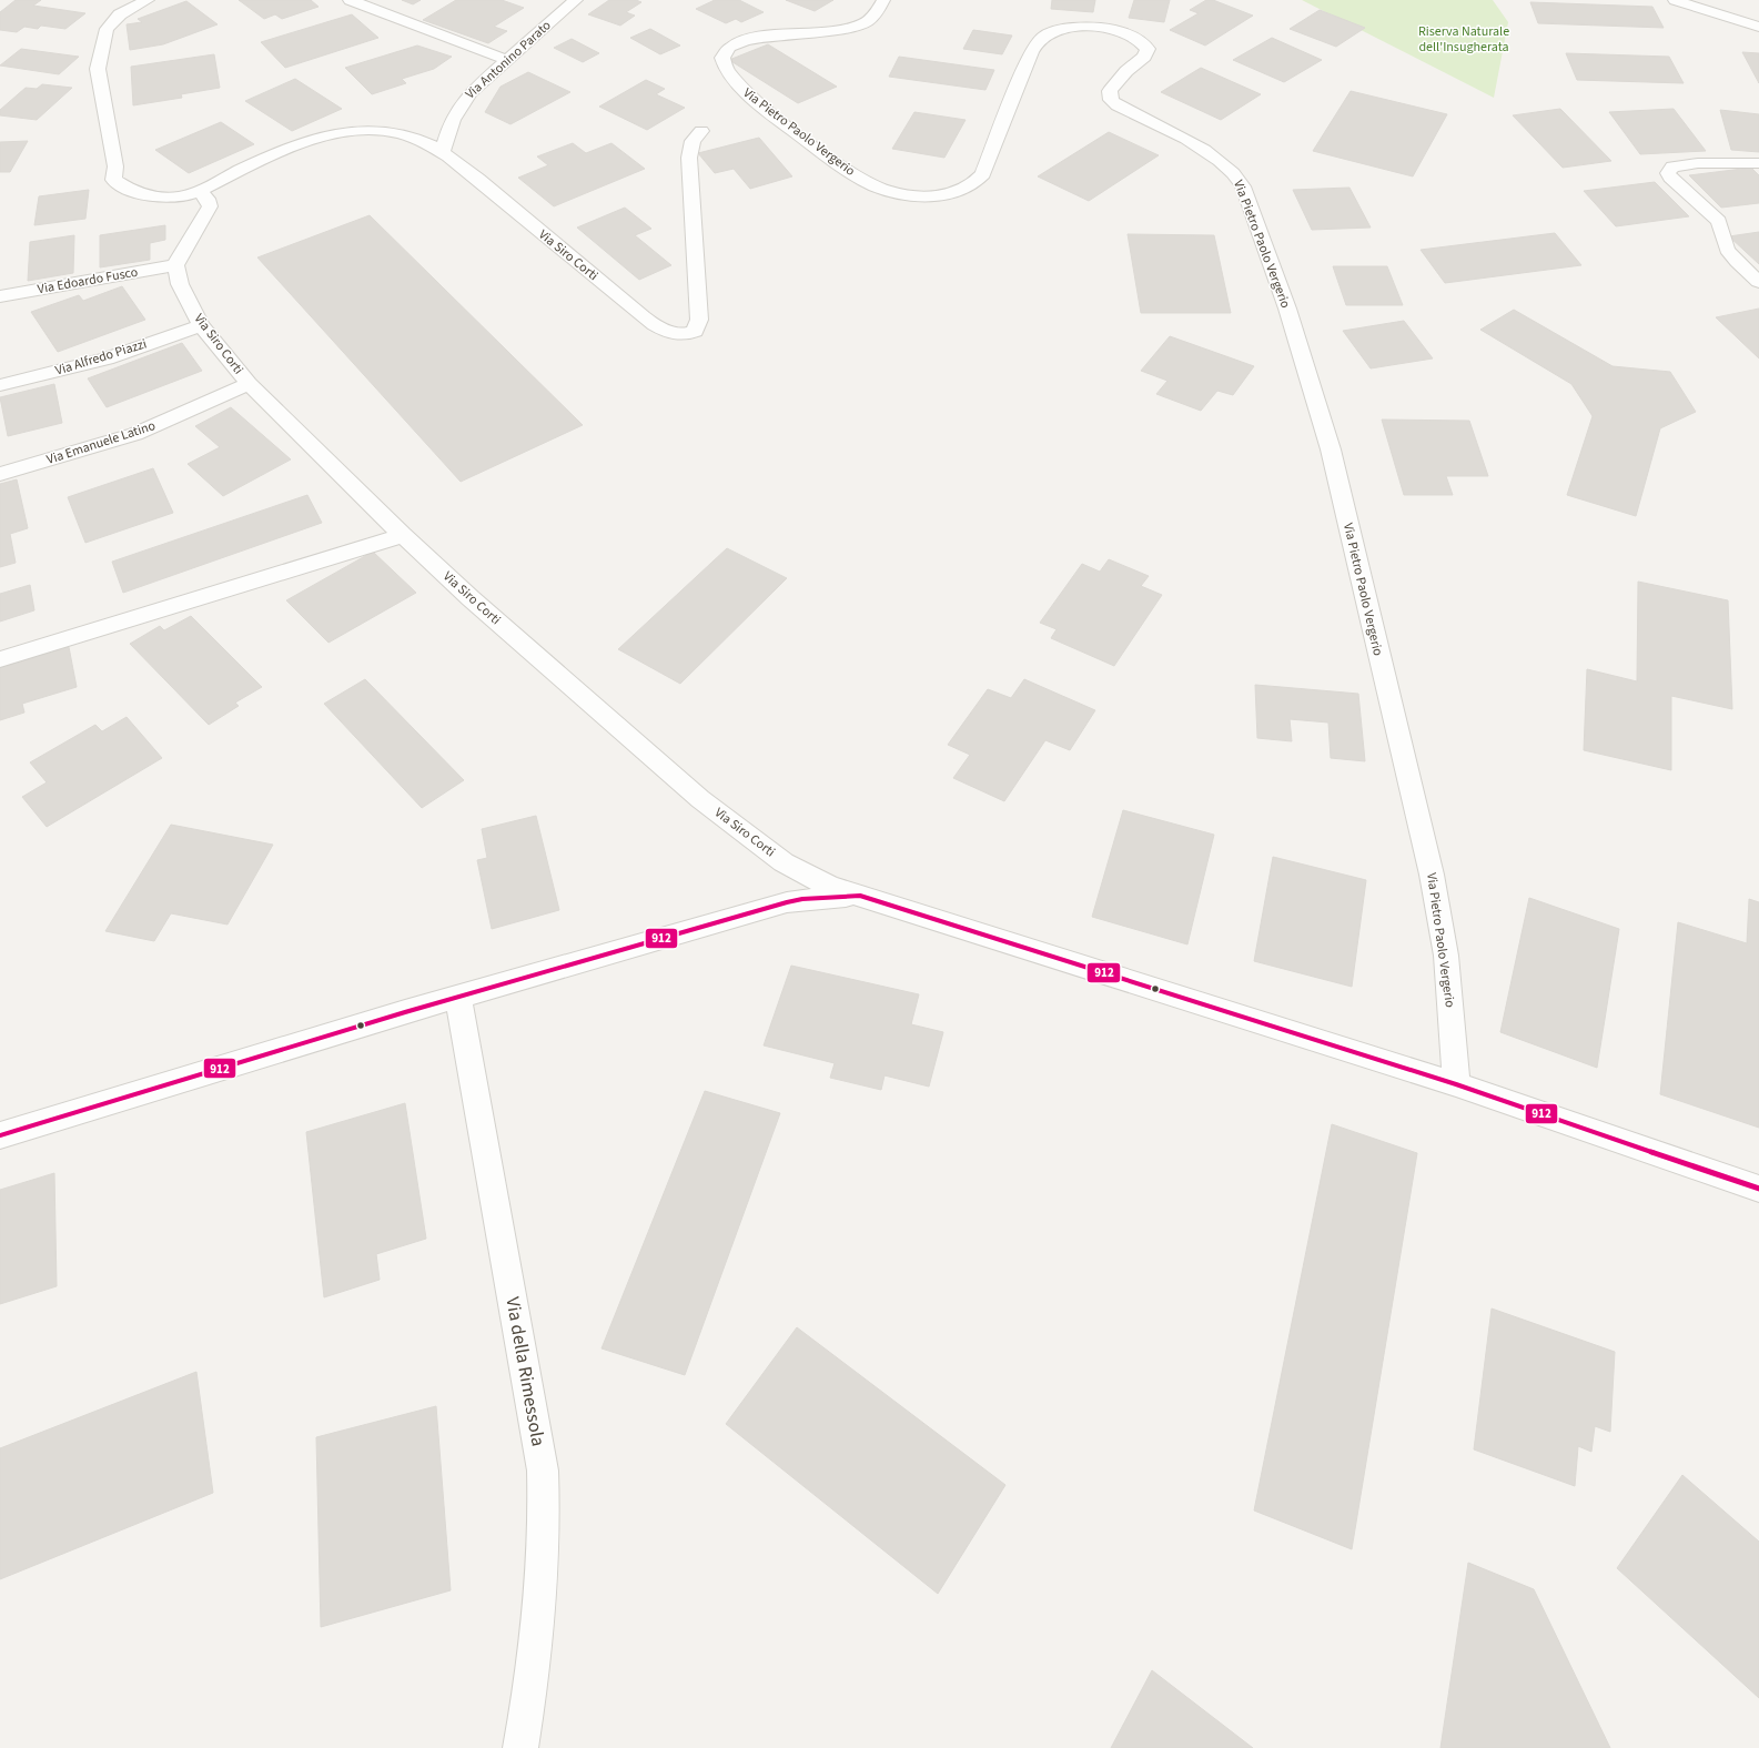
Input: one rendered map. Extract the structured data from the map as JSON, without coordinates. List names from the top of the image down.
{
  "streets": {
    "street": [
      "Via Antonino Parato",
      "Via Pietro Paolo Vergerio",
      "Via Siro Corti",
      "Via Edoardo Fusco",
      "Via Alfredo Piazzi",
      "Via Emanuele Latino",
      "Via della Rimessola"
    ]
  },
  "crossings": [
    ["Via Antonino Parato", "Via Siro Corti"],
    ["Via Pietro Paolo Vergerio", "Via Siro Corti"],
    ["Via Siro Corti", "Via Edoardo Fusco"],
    ["Via Siro Corti", "Via Alfredo Piazzi"],
    ["Via Siro Corti", "Via Emanuele Latino"]
  ],
  "parks": ["Riserva Naturale dell'Insugherata"],
  "lines": ["transit line 912"]
}
